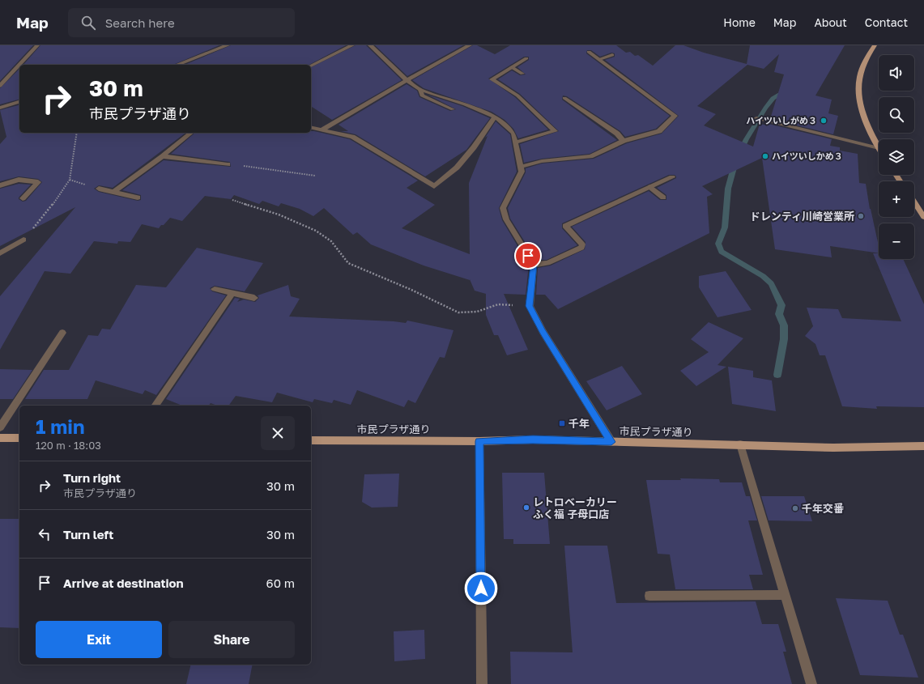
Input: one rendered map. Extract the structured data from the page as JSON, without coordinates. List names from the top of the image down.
{
  "streets": {
    "main road": ["市民プラザ通り"]
  },
  "places": {
    "other": [
      "ハイツいしがめ３",
      "ハイツいしかめ３",
      "ドレンティ川崎営業所",
      "レトロベーカリー ふく福 子母口店",
      "千年交番"
    ],
    "transit": ["千年"]
  },
  "page": {
    "header": "Map",
    "search": "Search here",
    "nav": [
      "Home",
      "Map",
      "About",
      "Contact"
    ],
    "map_buttons": ["+", "−"],
    "turn": ["30 m", "市民プラザ通り"],
    "heading": ["1 min", "120 m · 18:03"],
    "list": [
      {
        "name": "Turn right",
        "note": "市民プラザ通り",
        "value": "30 m"
      },
      {
        "name": "Turn left",
        "value": "30 m"
      },
      {
        "name": "Arrive at destination",
        "value": "60 m"
      }
    ],
    "buttons": ["Exit", "Share"]
  }
}
